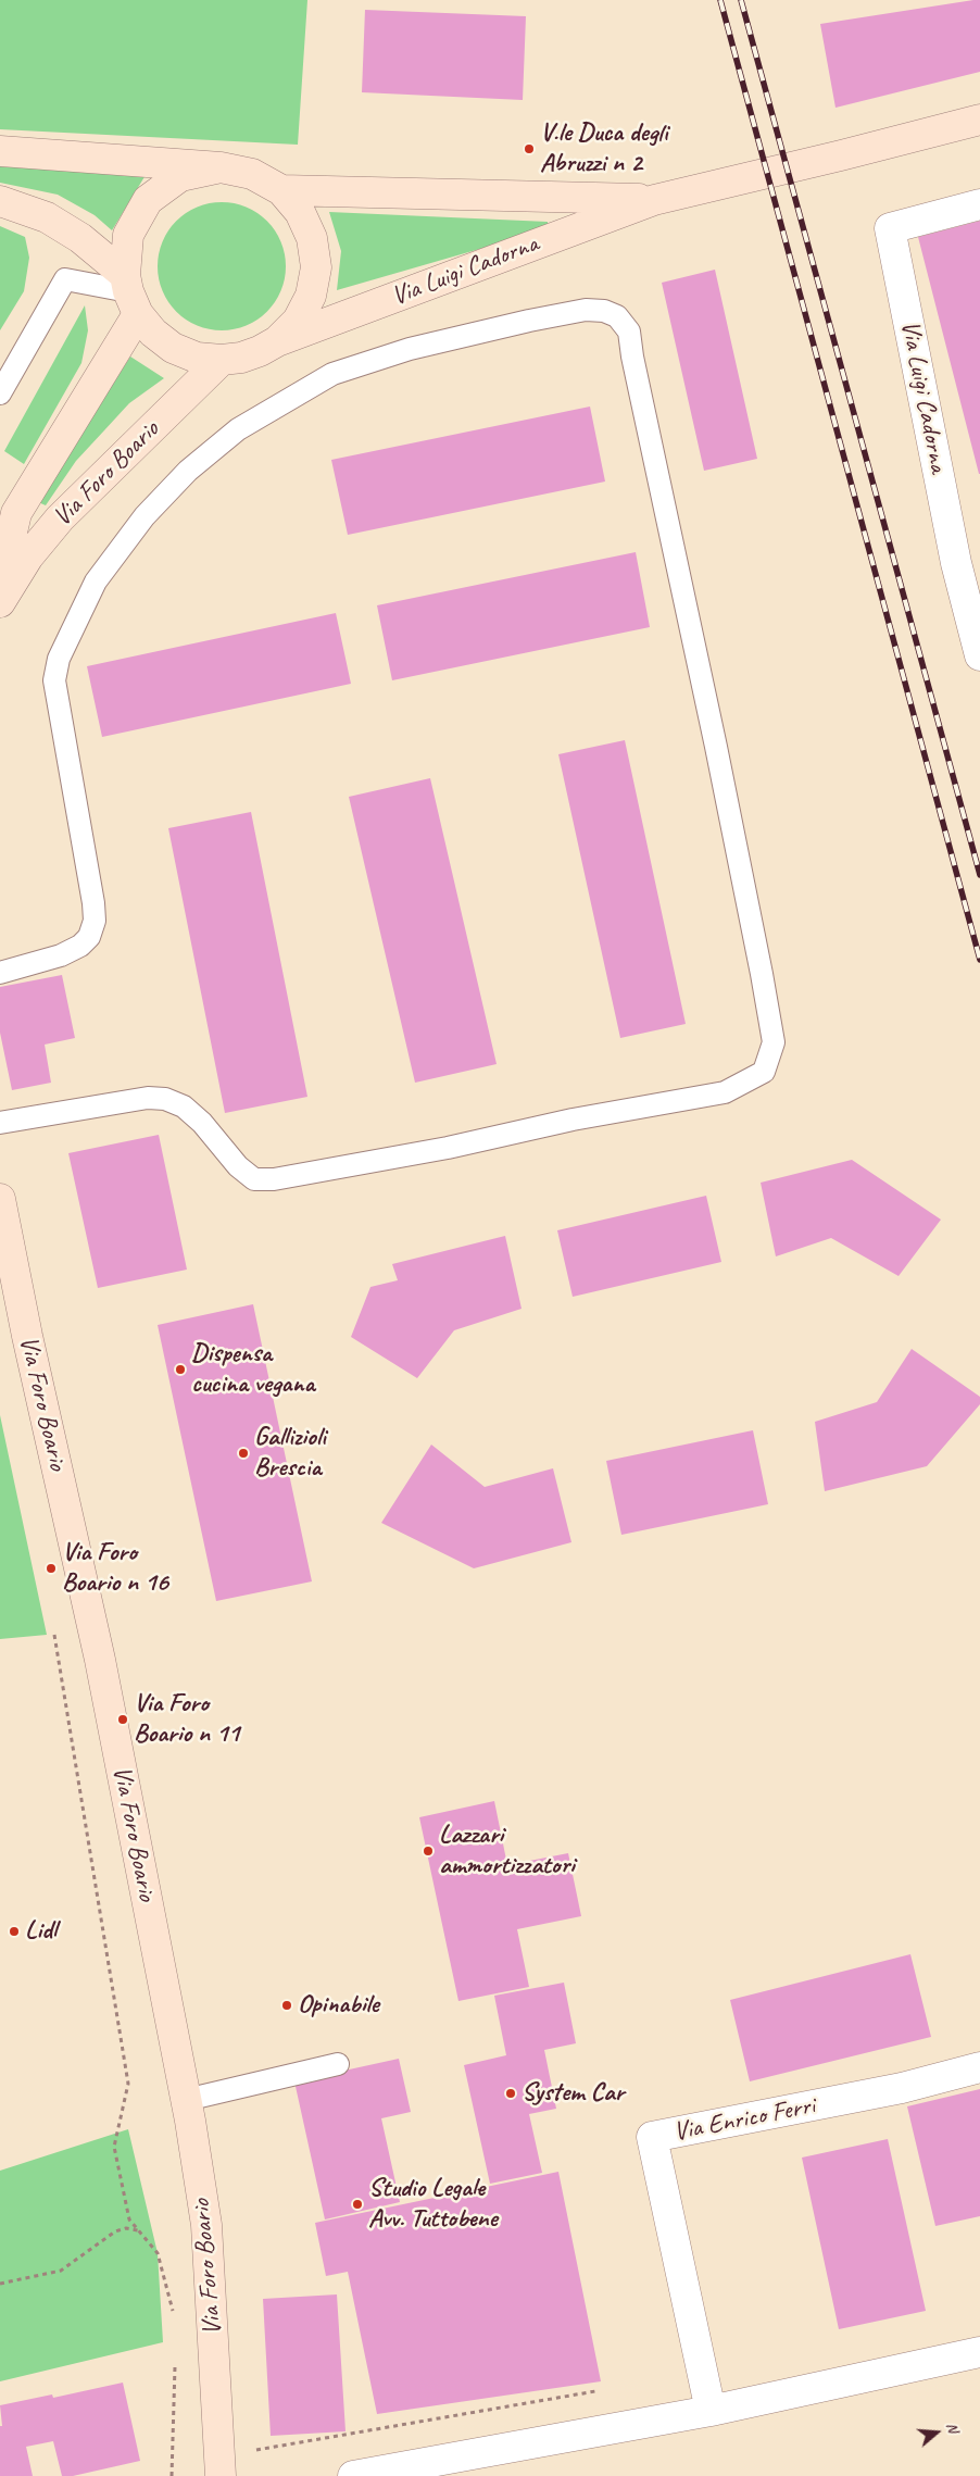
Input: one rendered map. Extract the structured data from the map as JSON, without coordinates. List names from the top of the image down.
{
  "streets": {
    "main road": ["Via Luigi Cadorna", "Via Foro Boario"],
    "street": ["Via Enrico Ferri"]
  },
  "crossings": [
    ["Via Luigi Cadorna", "Via Foro Boario"]
  ],
  "places": [
    "V.le Duca degli Abruzzi n 2",
    "Dispensa cucina vegana",
    "Gallizioli Brescia",
    "Via Foro Boario n 16",
    "Via Foro Boario n 11",
    "Lazzari ammortizzatori",
    "Lidl",
    "Opinabile",
    "System Car",
    "Studio Legale Avv. Tuttobene"
  ],
  "north": "right"
}
